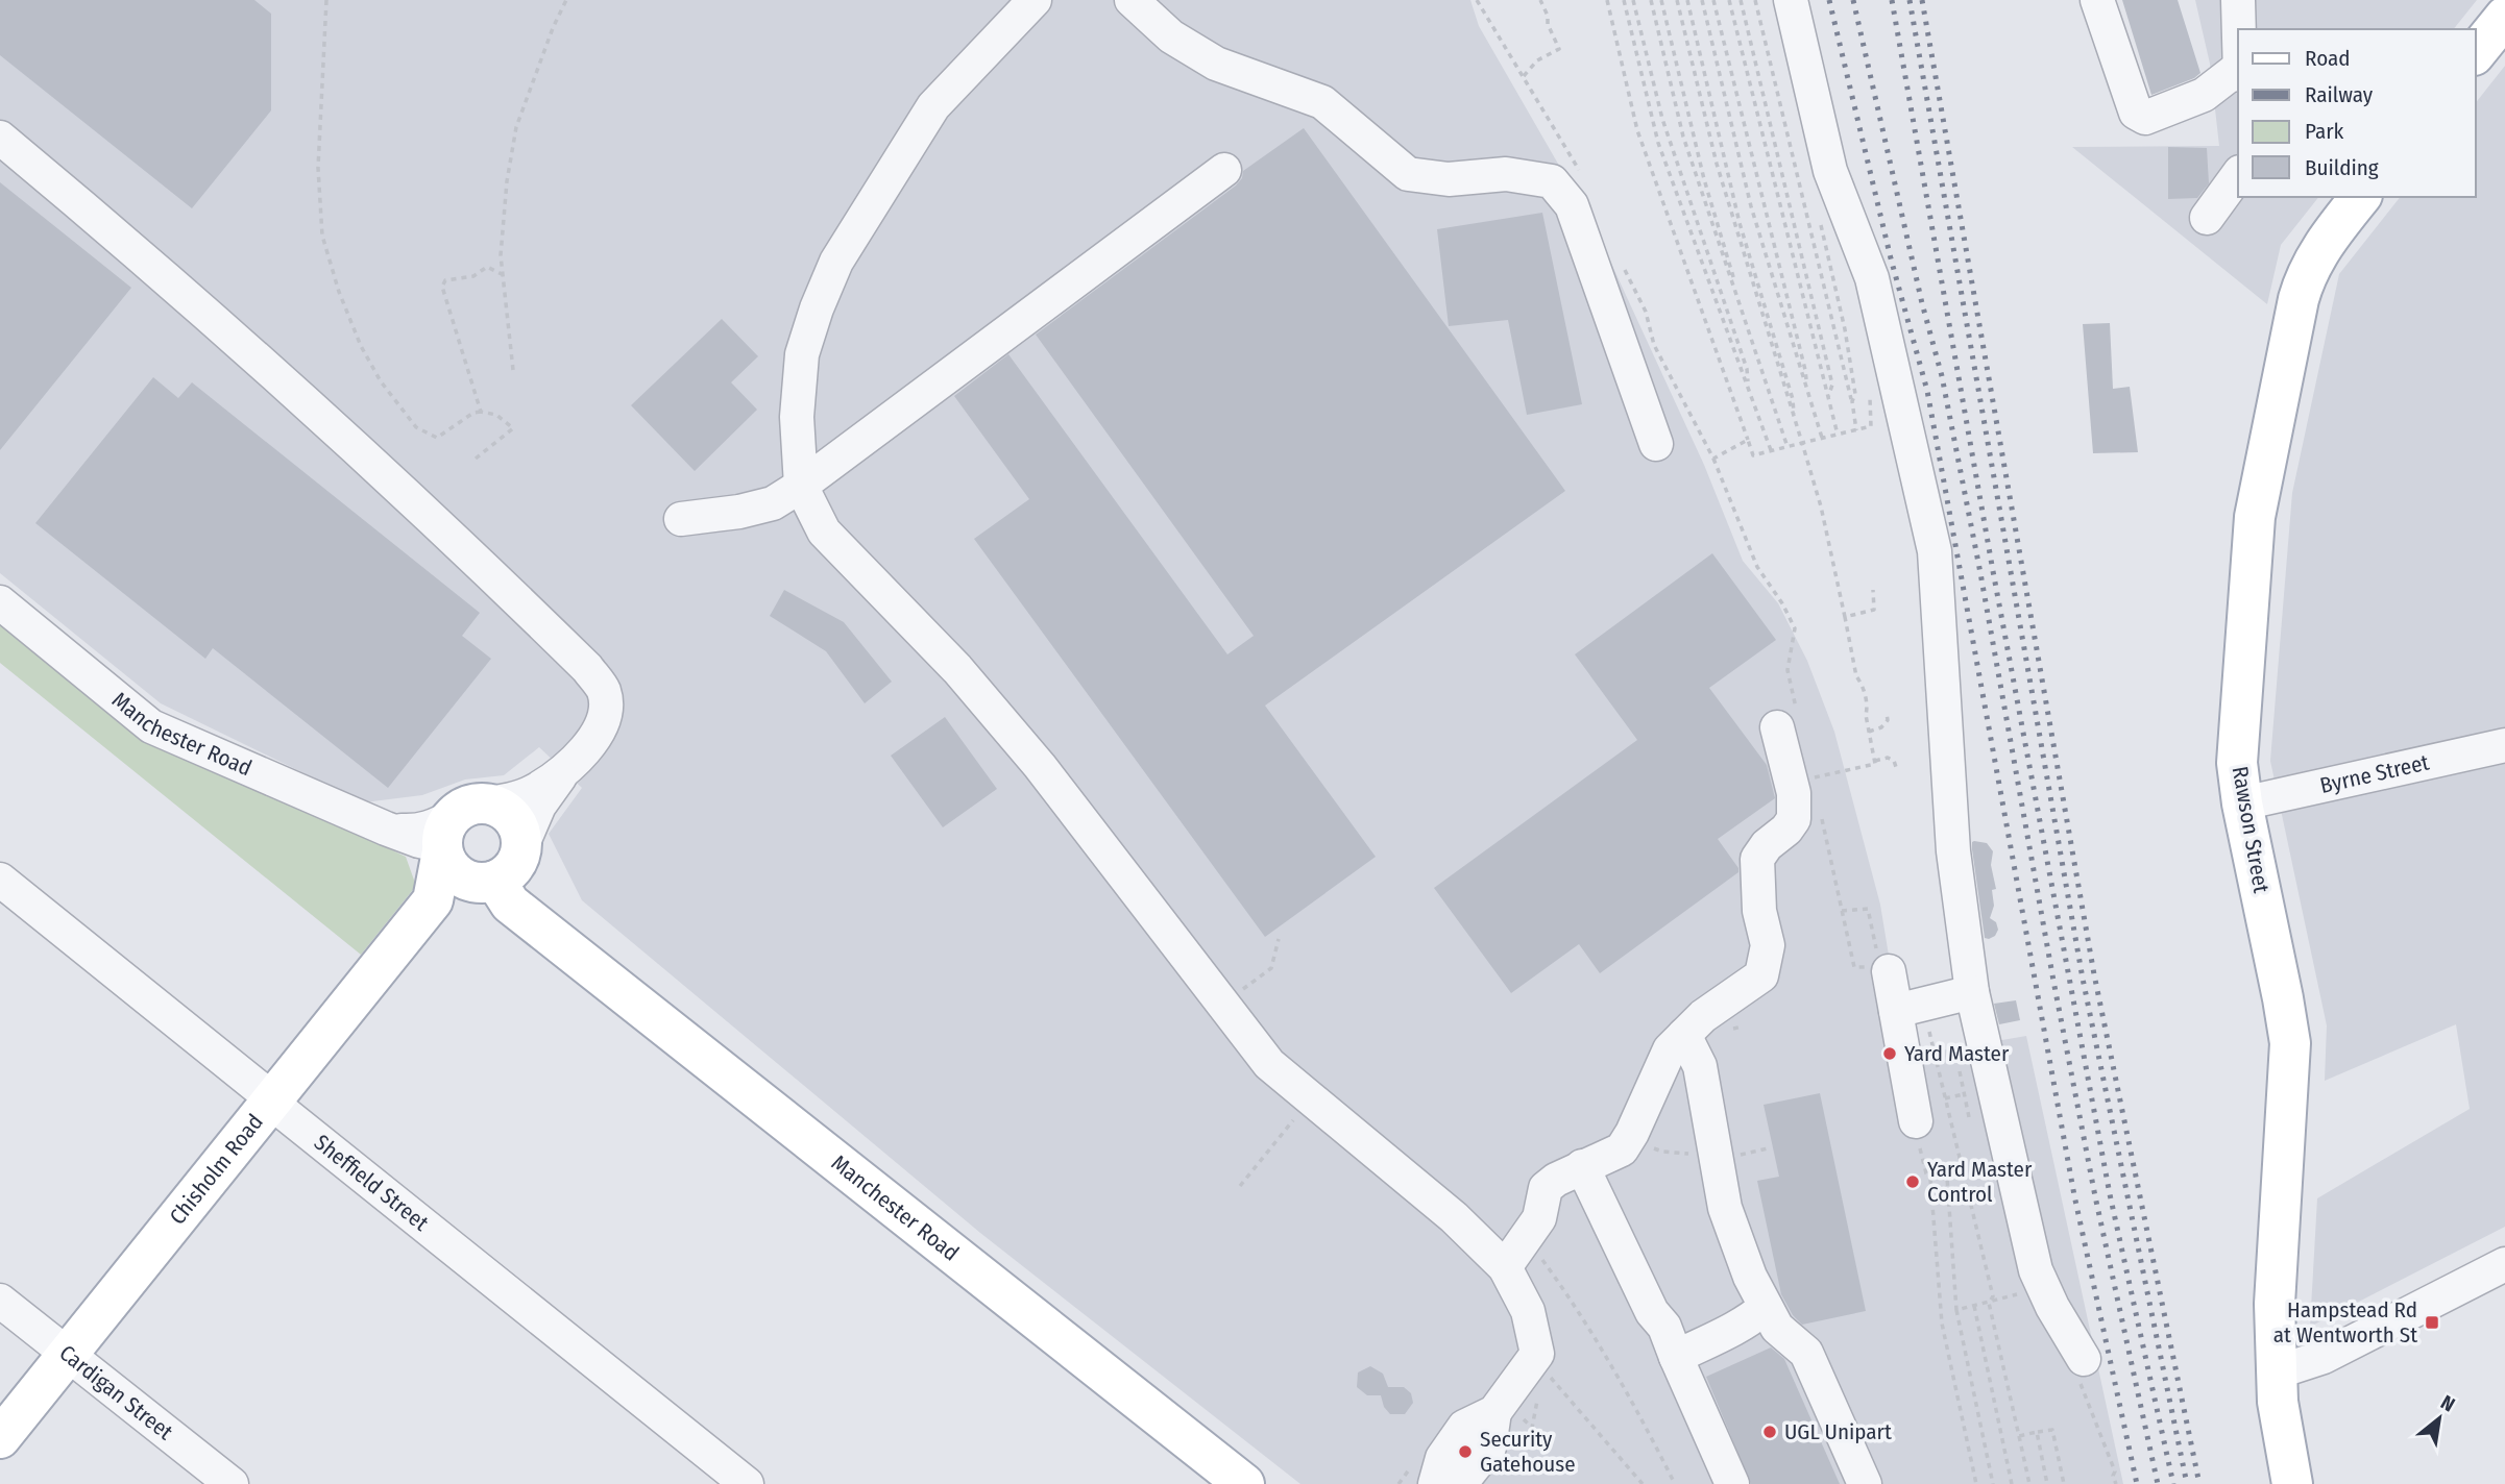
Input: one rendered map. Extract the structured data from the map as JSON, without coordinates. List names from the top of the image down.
{
  "streets": {
    "main road": ["Manchester Road", "Rawson Street", "Chisholm Road"],
    "street": ["Byrne Street", "Sheffield Street", "Cardigan Street"]
  },
  "crossings": [
    ["Manchester Road", "Chisholm Road"],
    ["Byrne Street", "Rawson Street"],
    ["Chisholm Road", "Sheffield Street"],
    ["Chisholm Road", "Cardigan Street"]
  ],
  "places": {
    "other": [
      "Yard Master",
      "Yard Master Control",
      "UGL Unipart",
      "Security Gatehouse"
    ],
    "transit": ["Hampstead Rd at Wentworth St"]
  },
  "legend": [
    "Road",
    "Railway",
    "Park",
    "Building"
  ],
  "north": "top right"
}
